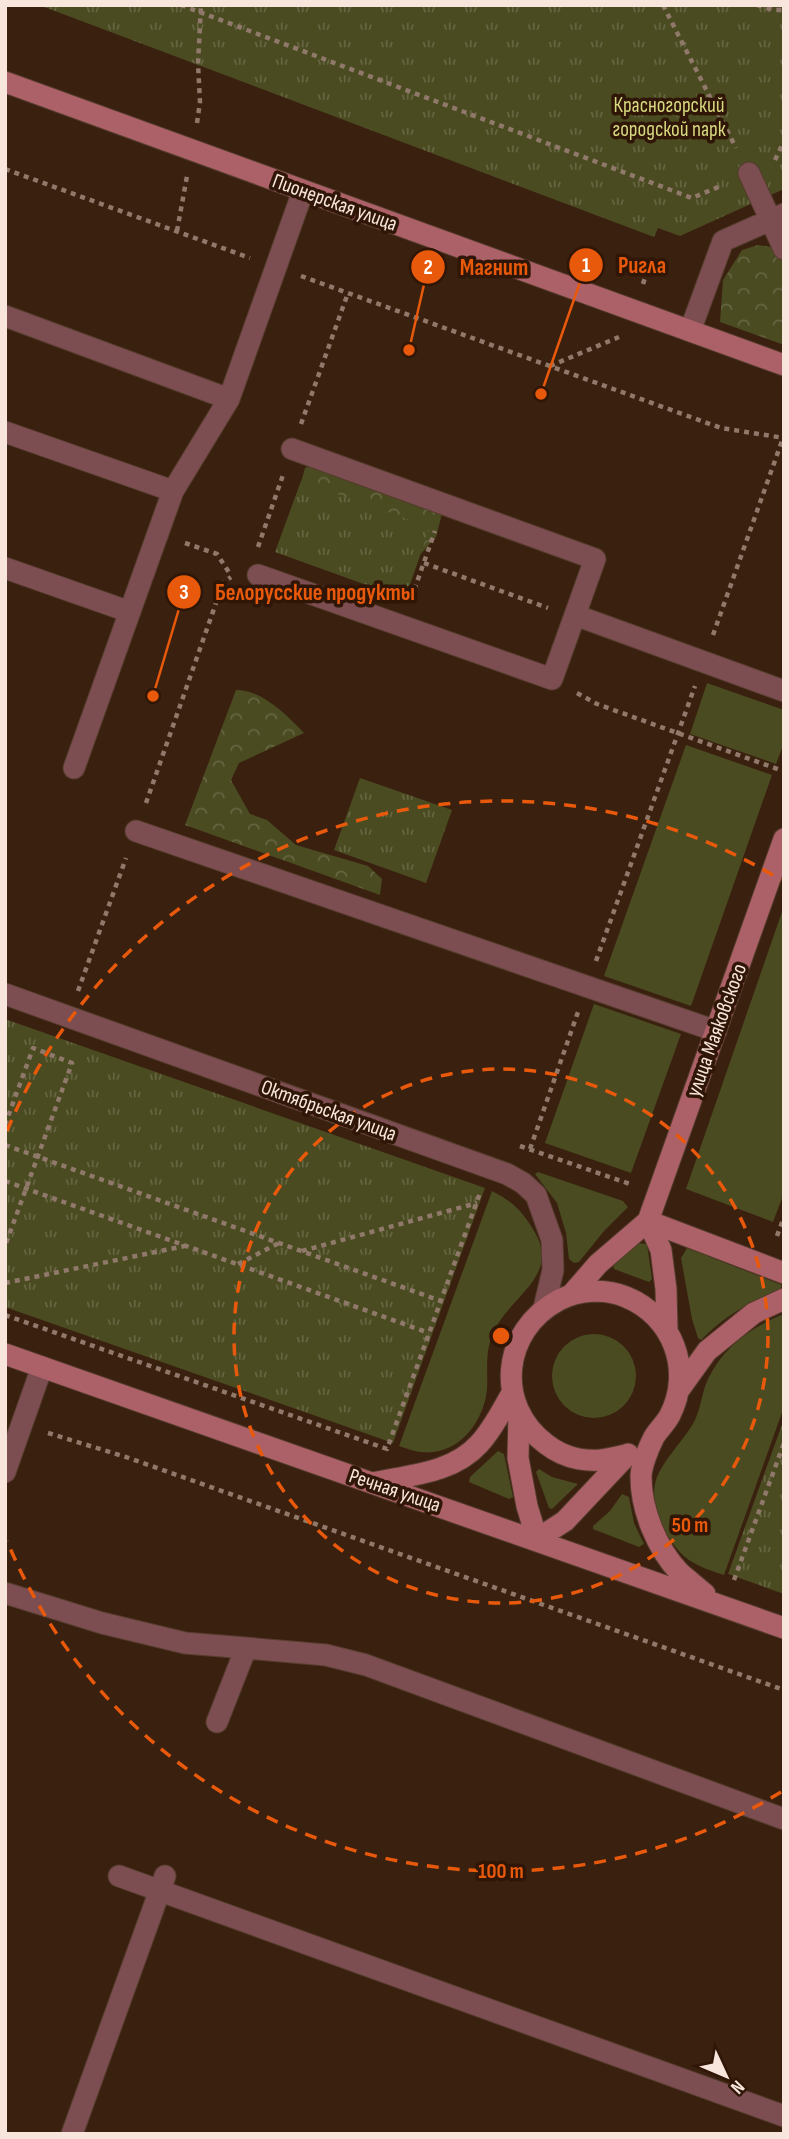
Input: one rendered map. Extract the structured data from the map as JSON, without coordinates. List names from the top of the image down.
{
  "streets": {
    "street": [
      "Пионерская улица",
      "улица Маяковского",
      "Октябрьская улица",
      "Речная улица"
    ]
  },
  "parks": ["Красногорский городской парк"],
  "places": ["Магнит", "Ригла", "Белорусские продукты"],
  "north": "bottom right",
  "rings": ["50 m", "100 m"]
}
